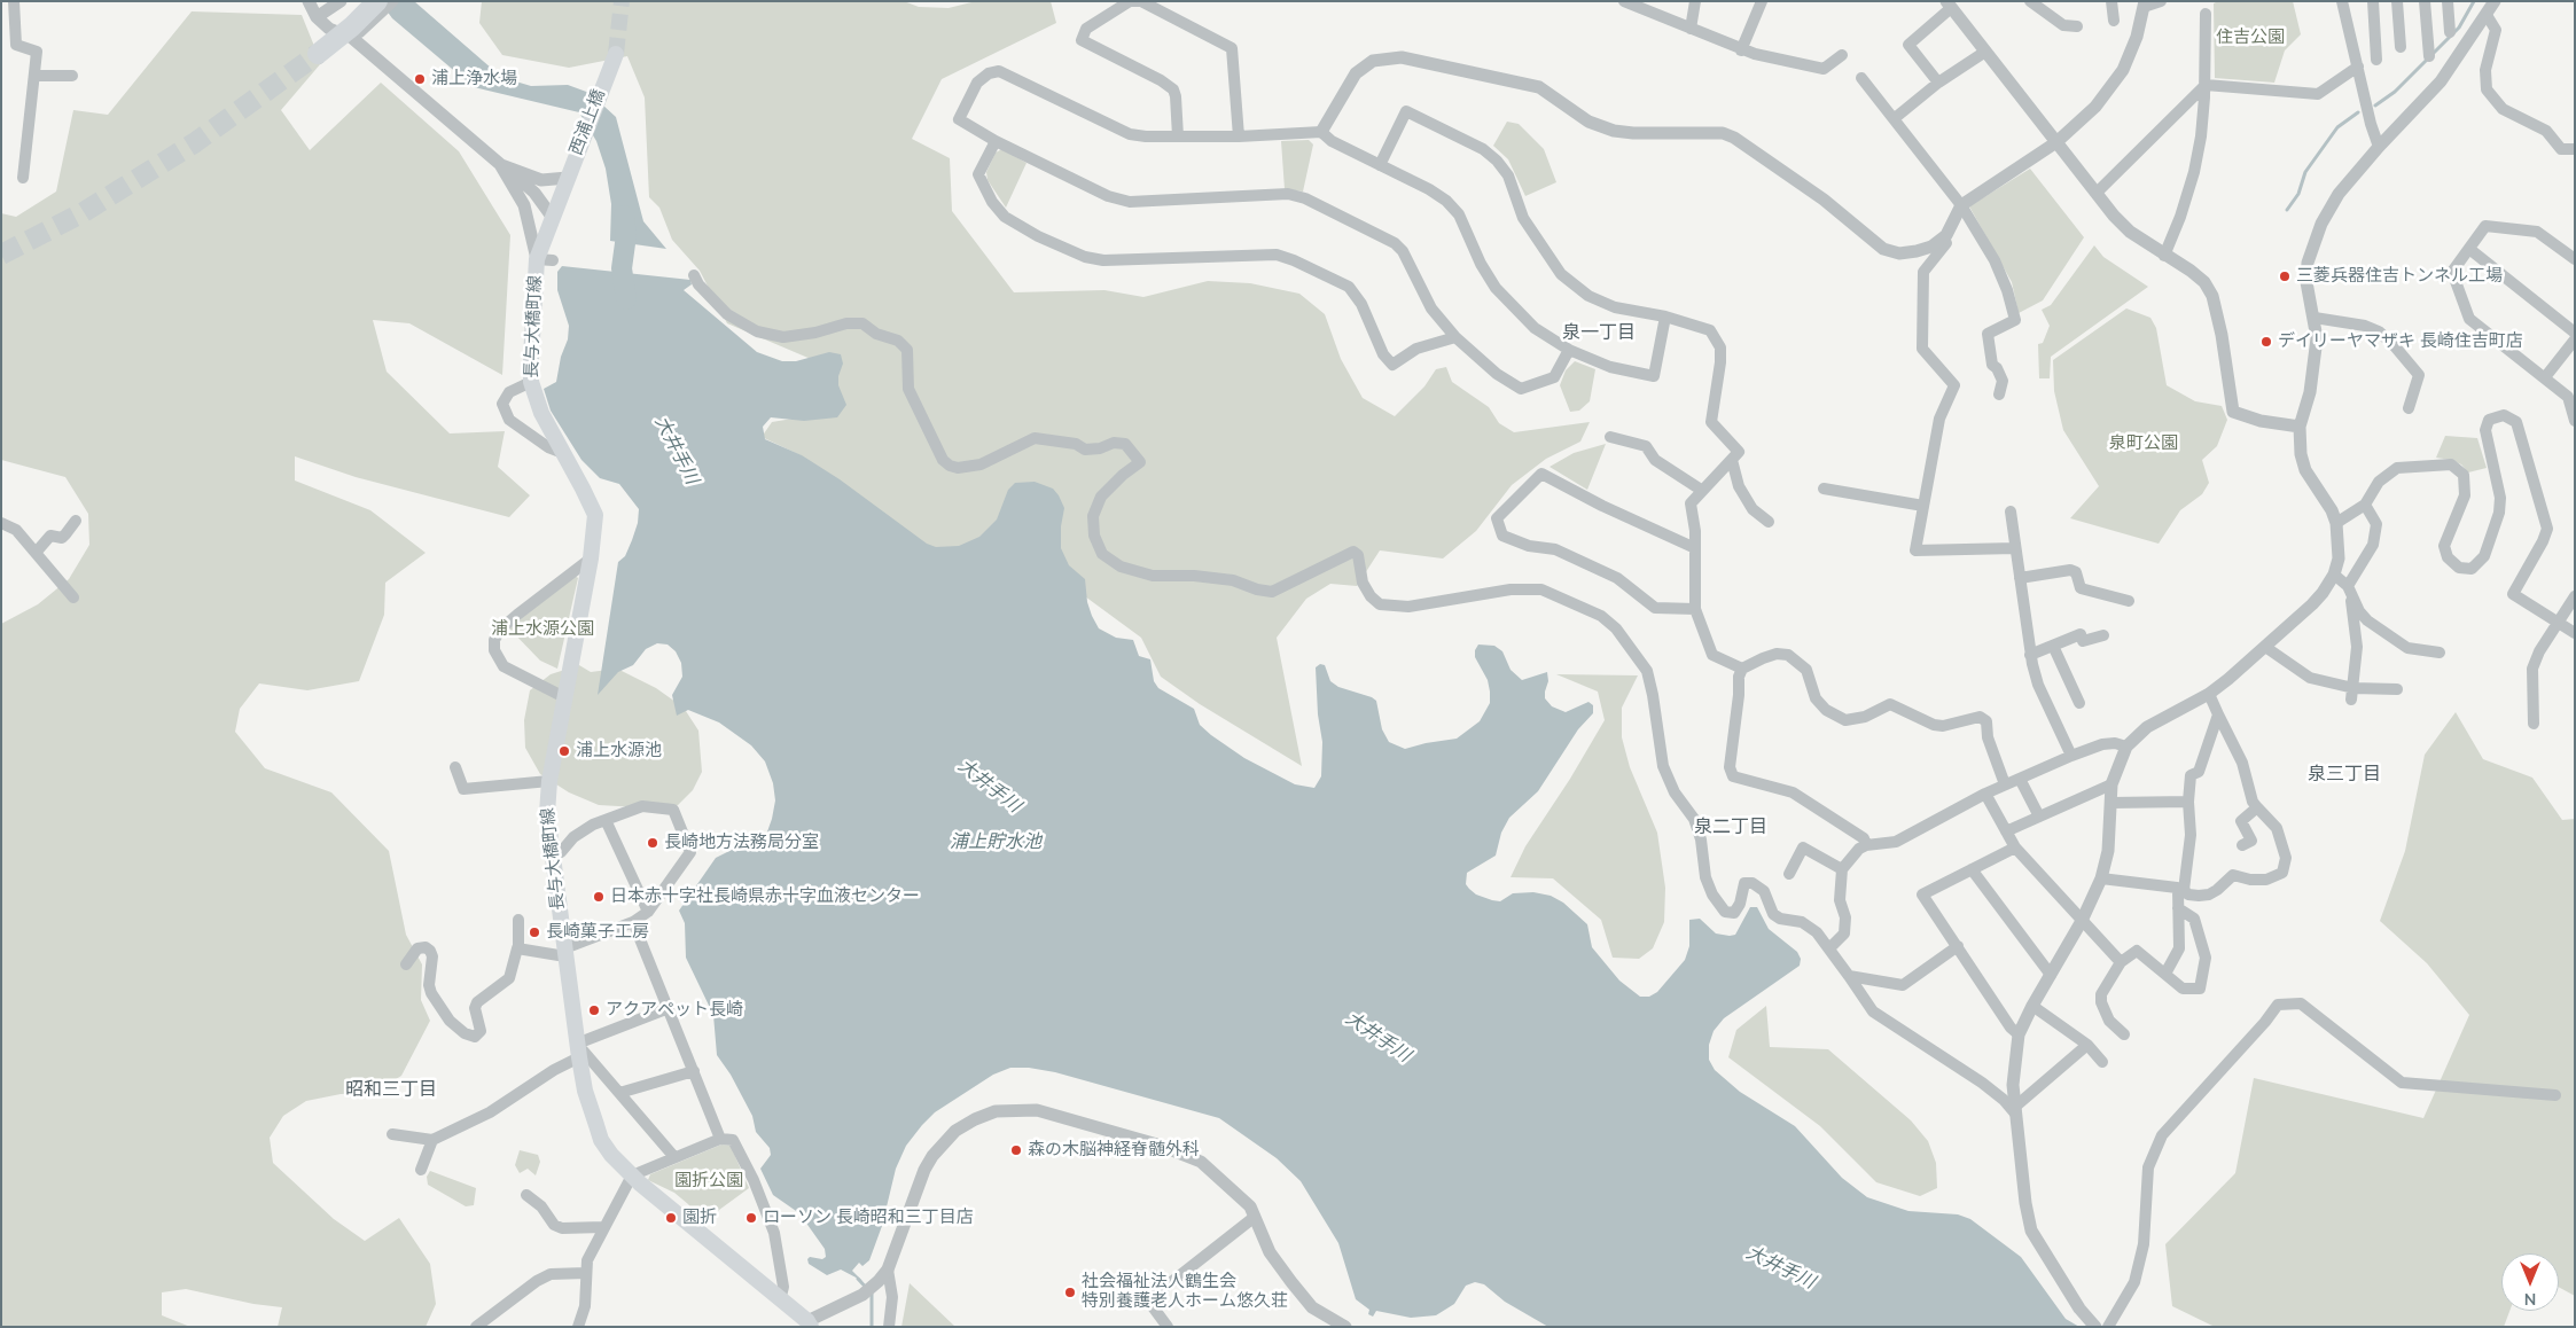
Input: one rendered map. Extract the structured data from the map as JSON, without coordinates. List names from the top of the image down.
{
  "streets": {
    "main road": ["西浦上橋", "長与大橋町線"]
  },
  "crossings": [
    ["西浦上橋", "長与大橋町線"]
  ],
  "districts": [
    "泉一丁目",
    "泉三丁目",
    "泉二丁目",
    "昭和三丁目"
  ],
  "water": ["大井手川", "浦上貯水池"],
  "parks": [
    "住吉公園",
    "泉町公園",
    "浦上水源公園",
    "園折公園"
  ],
  "places": [
    "浦上浄水場",
    "三菱兵器住吉トンネル工場",
    "デイリーヤマザキ 長崎住吉町店",
    "浦上水源池",
    "長崎地方法務局分室",
    "日本赤十字社長崎県赤十字血液センター",
    "長崎菓子工房",
    "アクアペット長崎",
    "森の木脳神経脊髄外科",
    "園折",
    "ローソン 長崎昭和三丁目店",
    "社会福祉法人鶴生会 特別養護老人ホーム悠久荘"
  ],
  "north": "bottom"
}
